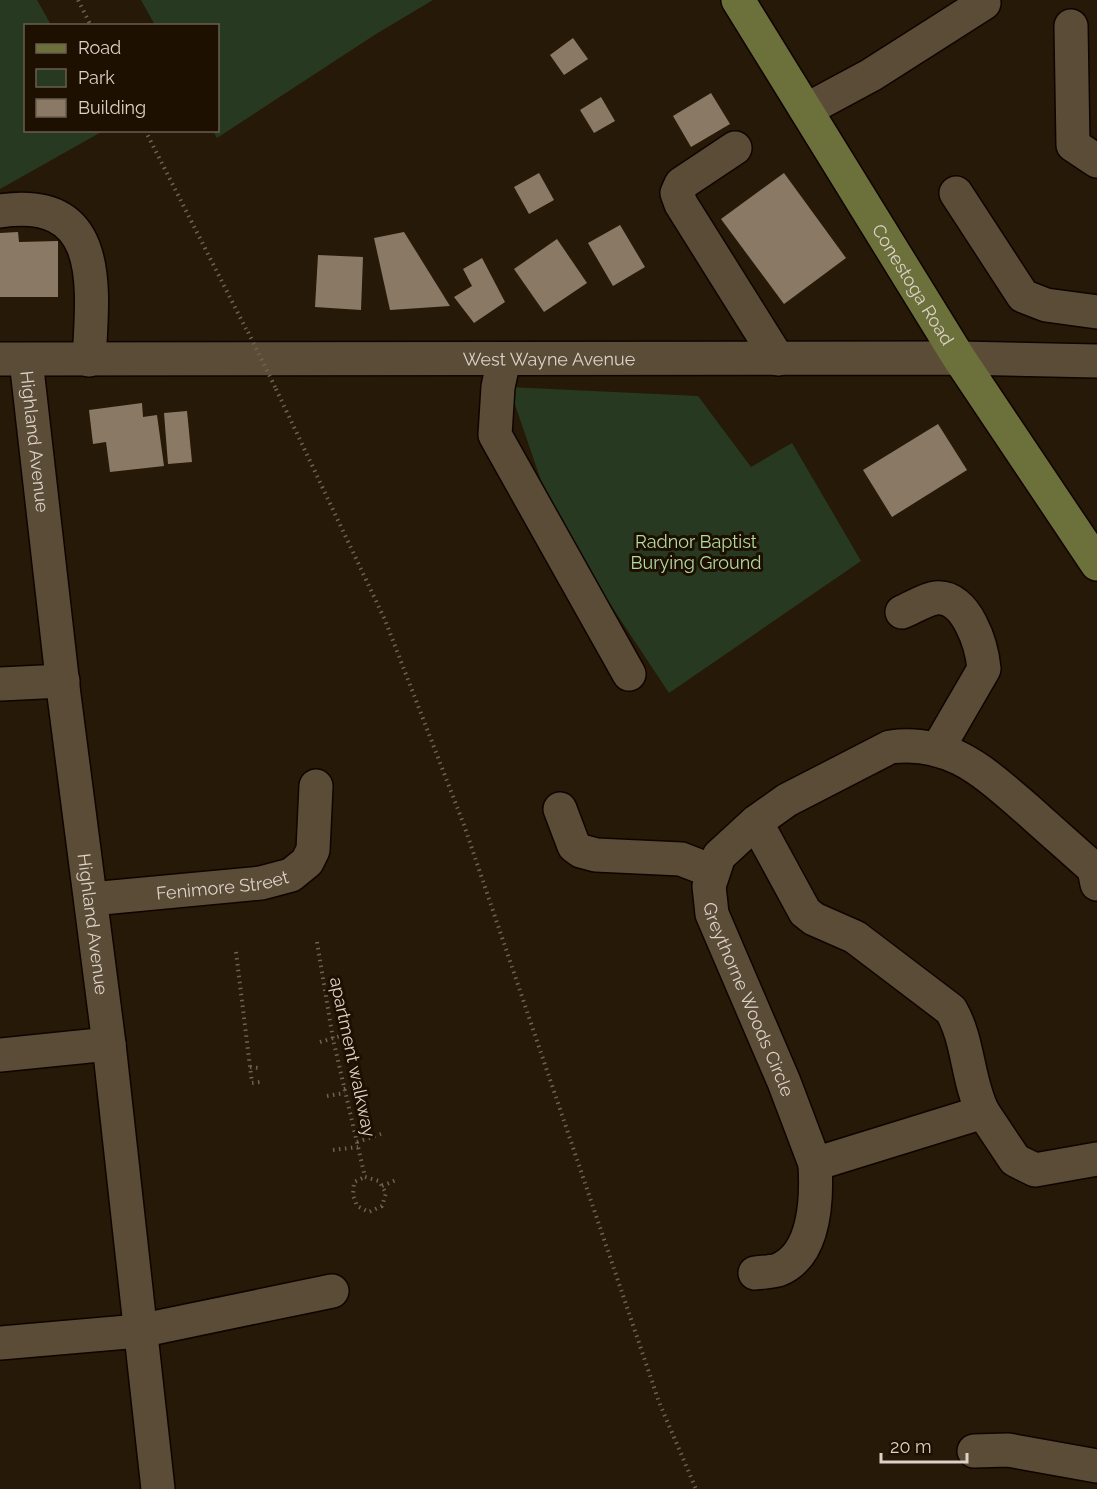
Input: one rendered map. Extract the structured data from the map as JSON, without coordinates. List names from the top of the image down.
{
  "streets": {
    "main road": ["Conestoga Road"],
    "street": [
      "West Wayne Avenue",
      "Highland Avenue",
      "Fenimore Street",
      "Greythorne Woods Circle"
    ],
    "path": ["apartment walkway"]
  },
  "crossings": [
    ["Conestoga Road", "West Wayne Avenue"],
    ["West Wayne Avenue", "Highland Avenue"],
    ["Highland Avenue", "Fenimore Street"]
  ],
  "parks": ["Radnor Baptist Burying Ground"],
  "legend": ["Road", "Park", "Building"],
  "scale_bar": "20 m"
}
